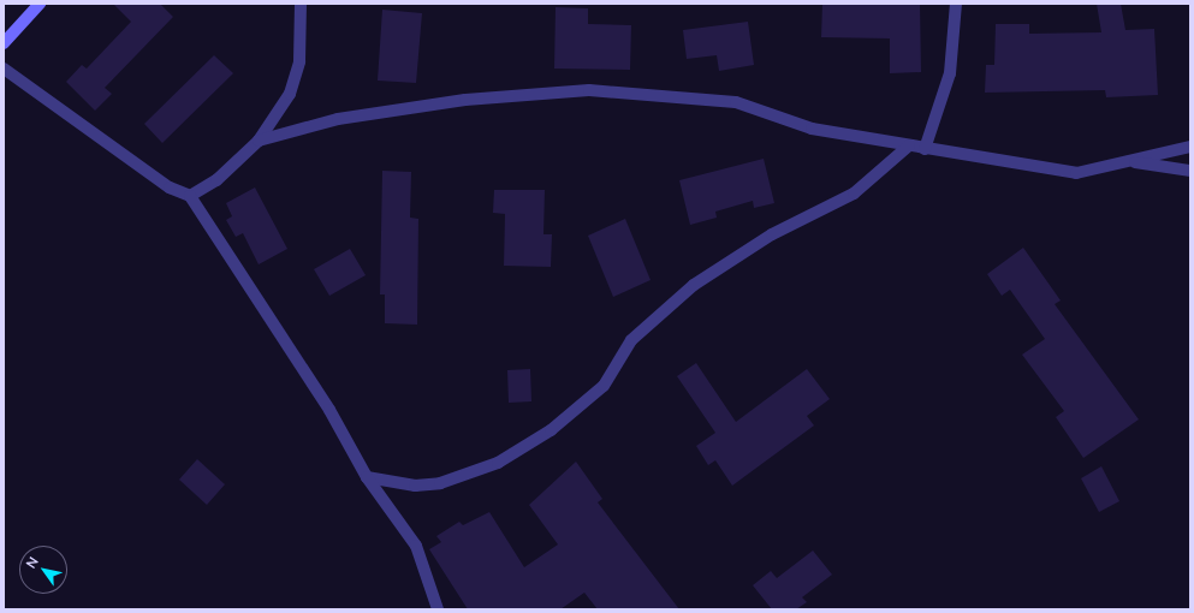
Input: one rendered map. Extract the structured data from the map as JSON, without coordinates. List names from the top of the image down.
{
  "north": "top left"
}
